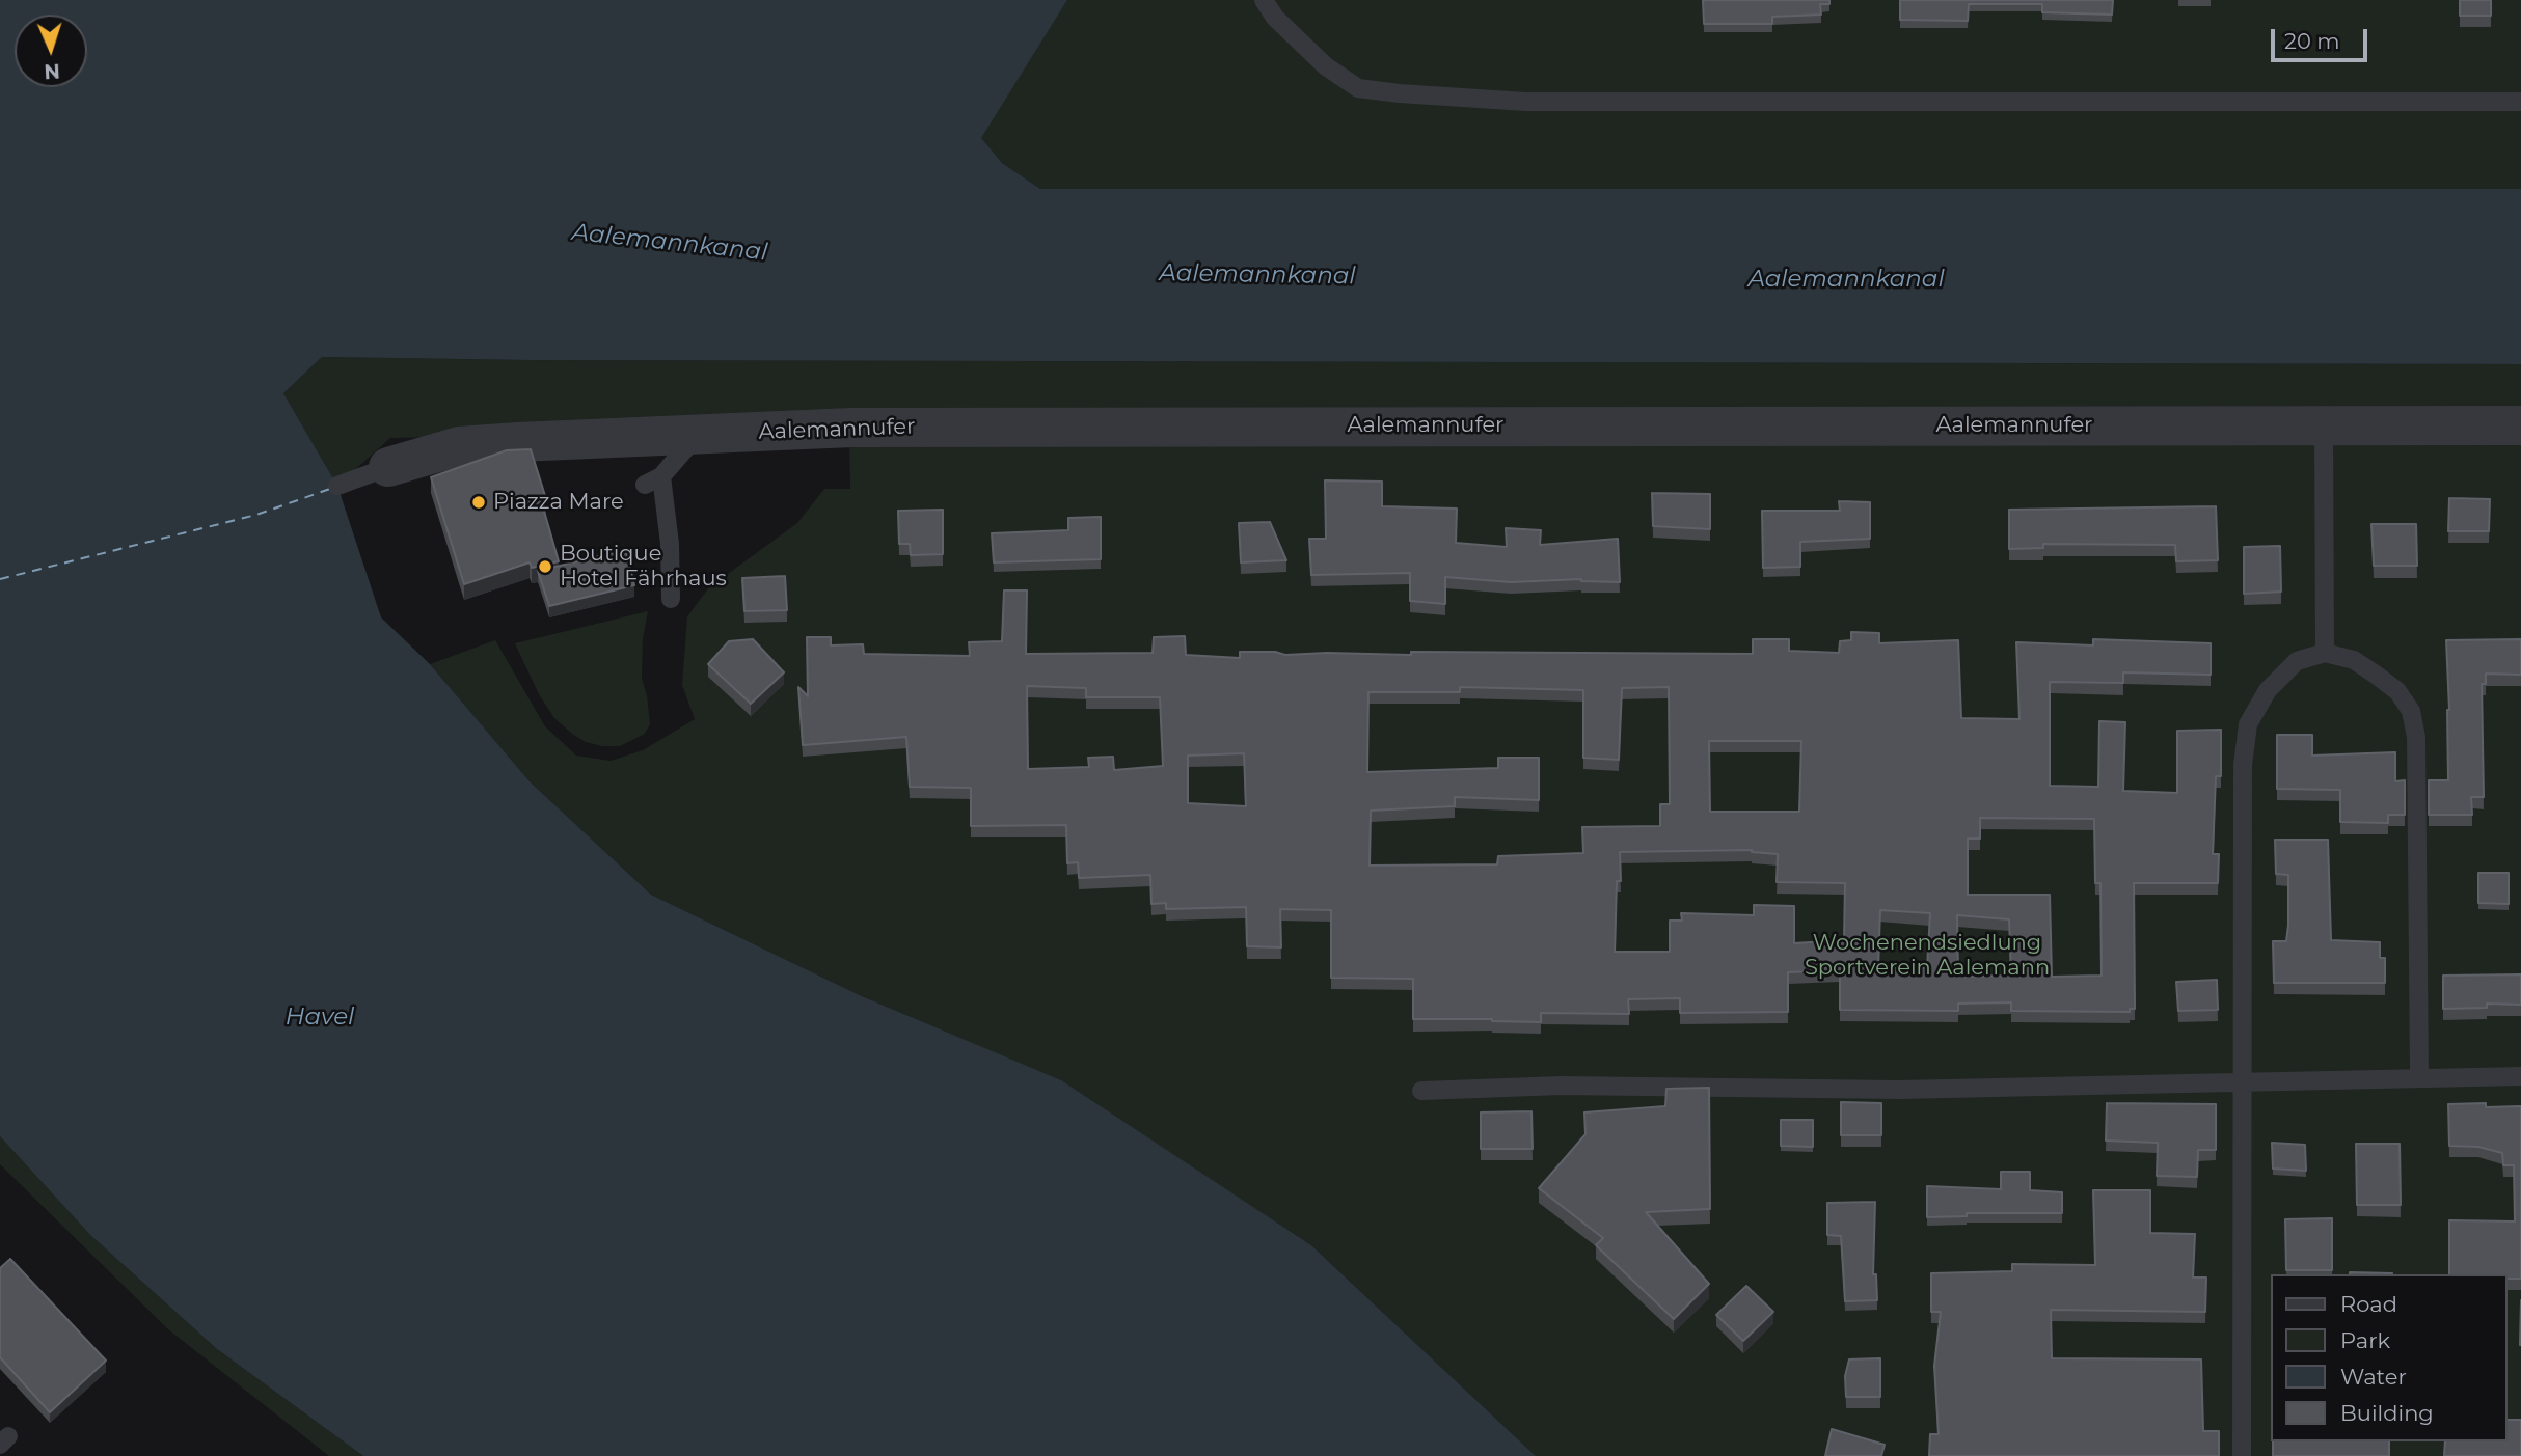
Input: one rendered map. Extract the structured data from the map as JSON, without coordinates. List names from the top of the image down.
{
  "streets": {
    "street": ["Aalemannufer"]
  },
  "water": ["Aalemannkanal", "Havel"],
  "parks": ["Wochenendsiedlung Sportverein Aalemann"],
  "places": ["Piazza Mare", "Boutique Hotel Fährhaus"],
  "legend": [
    "Road",
    "Park",
    "Water",
    "Building"
  ],
  "scale_bar": "20 m",
  "north": "bottom"
}
